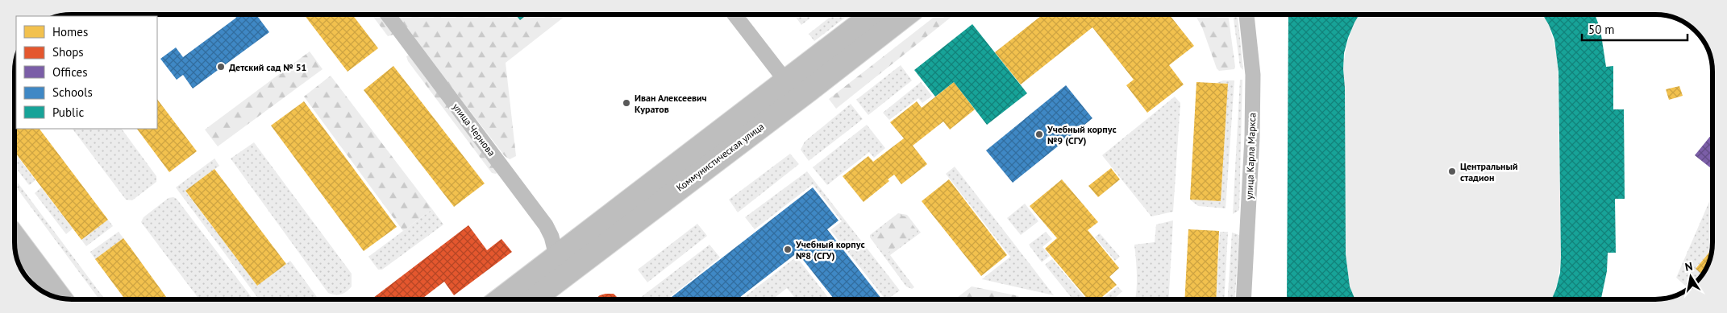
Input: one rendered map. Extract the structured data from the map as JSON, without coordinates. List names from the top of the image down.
{
  "streets": {
    "main road": ["Коммунистическая улица"],
    "street": ["улица Чернова", "улица Карла Маркса"]
  },
  "crossings": [
    ["улица Чернова", "Коммунистическая улица"]
  ],
  "places": [
    "Детский сад № 51",
    "Иван Алексеевич Куратов",
    "Учебный корпус №9 (СГУ)",
    "Центральный стадион",
    "Учебный корпус №8 (СГУ)"
  ],
  "legend": [
    "Homes",
    "Shops",
    "Offices",
    "Schools",
    "Public"
  ],
  "scale_bar": "50 m",
  "north": "top"
}
